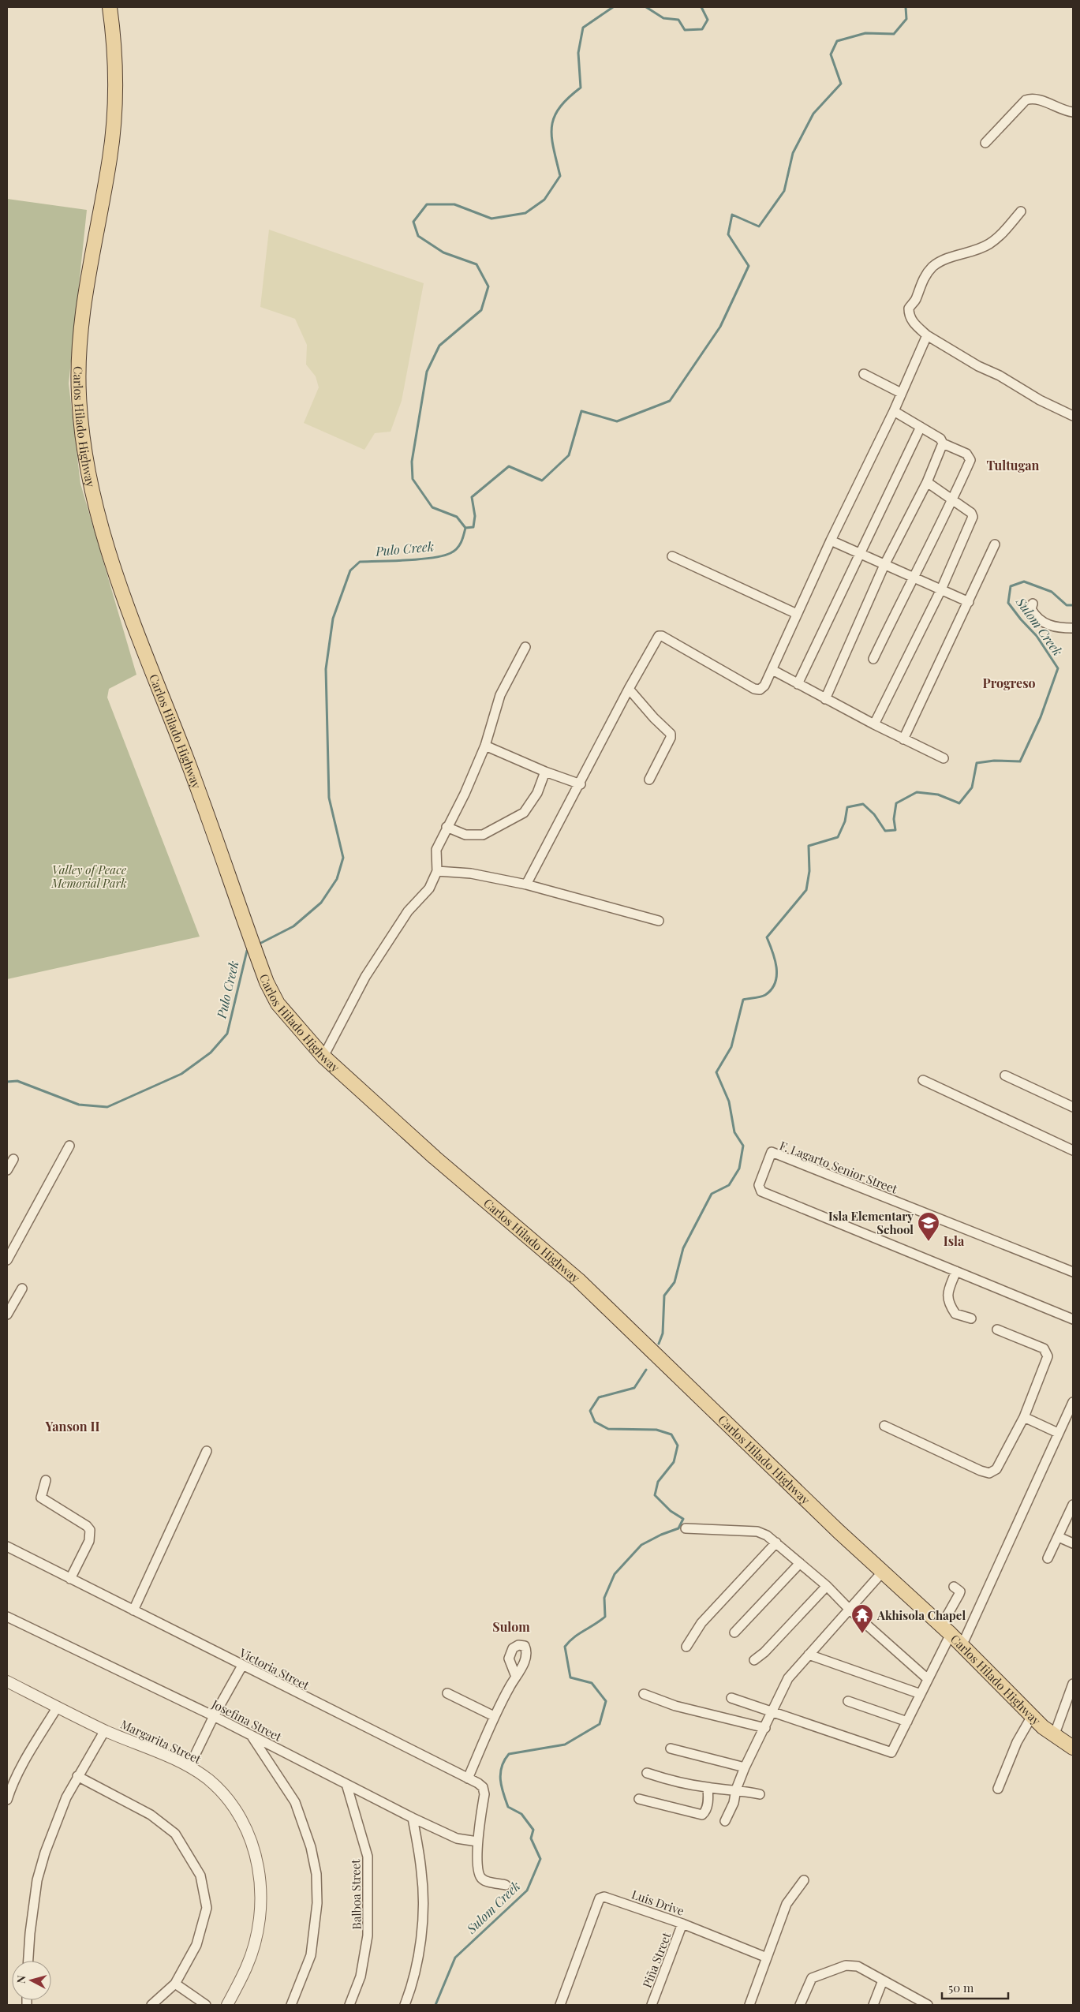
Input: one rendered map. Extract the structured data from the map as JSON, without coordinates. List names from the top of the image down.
{
  "streets": {
    "main road": ["Carlos Hilado Highway"],
    "street": [
      "F. Lagarto Senior Street",
      "Victoria Street",
      "Josefina Street",
      "Margarita Street",
      "Balboa Street",
      "Luis Drive",
      "Piña Street"
    ]
  },
  "crossings": [
    ["Victoria Street", "Josefina Street"],
    ["Josefina Street", "Balboa Street"],
    ["Luis Drive", "Piña Street"]
  ],
  "districts": [
    "Tultugan",
    "Progreso",
    "Isla",
    "Yanson II",
    "Sulom"
  ],
  "water": ["Pulo Creek", "Sulom Creek"],
  "parks": ["Valley of Peace Memorial Park"],
  "places": {
    "school or university": ["Isla Elementary School"],
    "temple": ["Akhisola Chapel"]
  },
  "scale_bar": "50 m",
  "north": "left"
}
